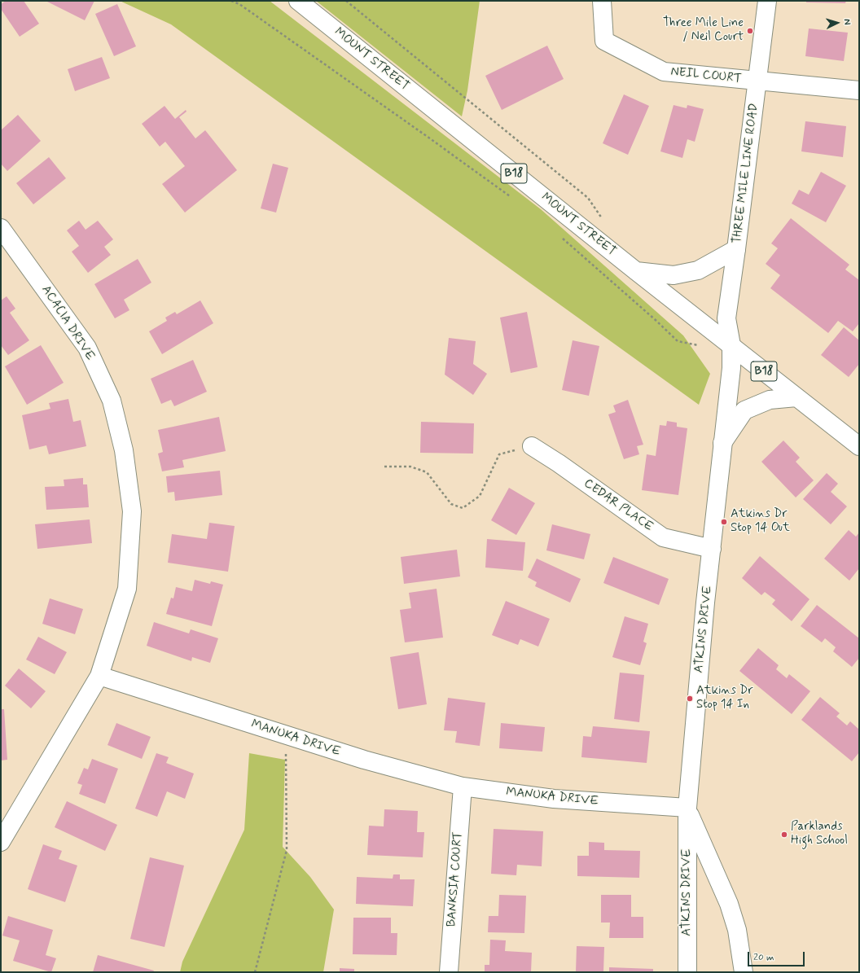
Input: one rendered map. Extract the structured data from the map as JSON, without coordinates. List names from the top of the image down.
{
  "streets": {
    "main road": [
      "MOUNT STREET",
      "NEIL COURT",
      "B18",
      "THREE MILE LINE ROAD",
      "ACACIA DRIVE",
      "CEDAR PLACE",
      "ATKINS DRIVE",
      "MANUKA DRIVE",
      "BANKSIA COURT"
    ]
  },
  "crossings": [
    ["MOUNT STREET", "THREE MILE LINE ROAD"],
    ["MOUNT STREET", "ATKINS DRIVE"],
    ["NEIL COURT", "THREE MILE LINE ROAD"],
    ["THREE MILE LINE ROAD", "ATKINS DRIVE"],
    ["ACACIA DRIVE", "MANUKA DRIVE"],
    ["CEDAR PLACE", "ATKINS DRIVE"],
    ["ATKINS DRIVE", "MANUKA DRIVE"],
    ["MANUKA DRIVE", "BANKSIA COURT"]
  ],
  "places": [
    "Three Mile Line / Neil Court",
    "Atkins Dr Stop 14 Out",
    "Atkins Dr Stop 14 In",
    "Parklands High School"
  ],
  "scale_bar": "20 m",
  "north": "right"
}
